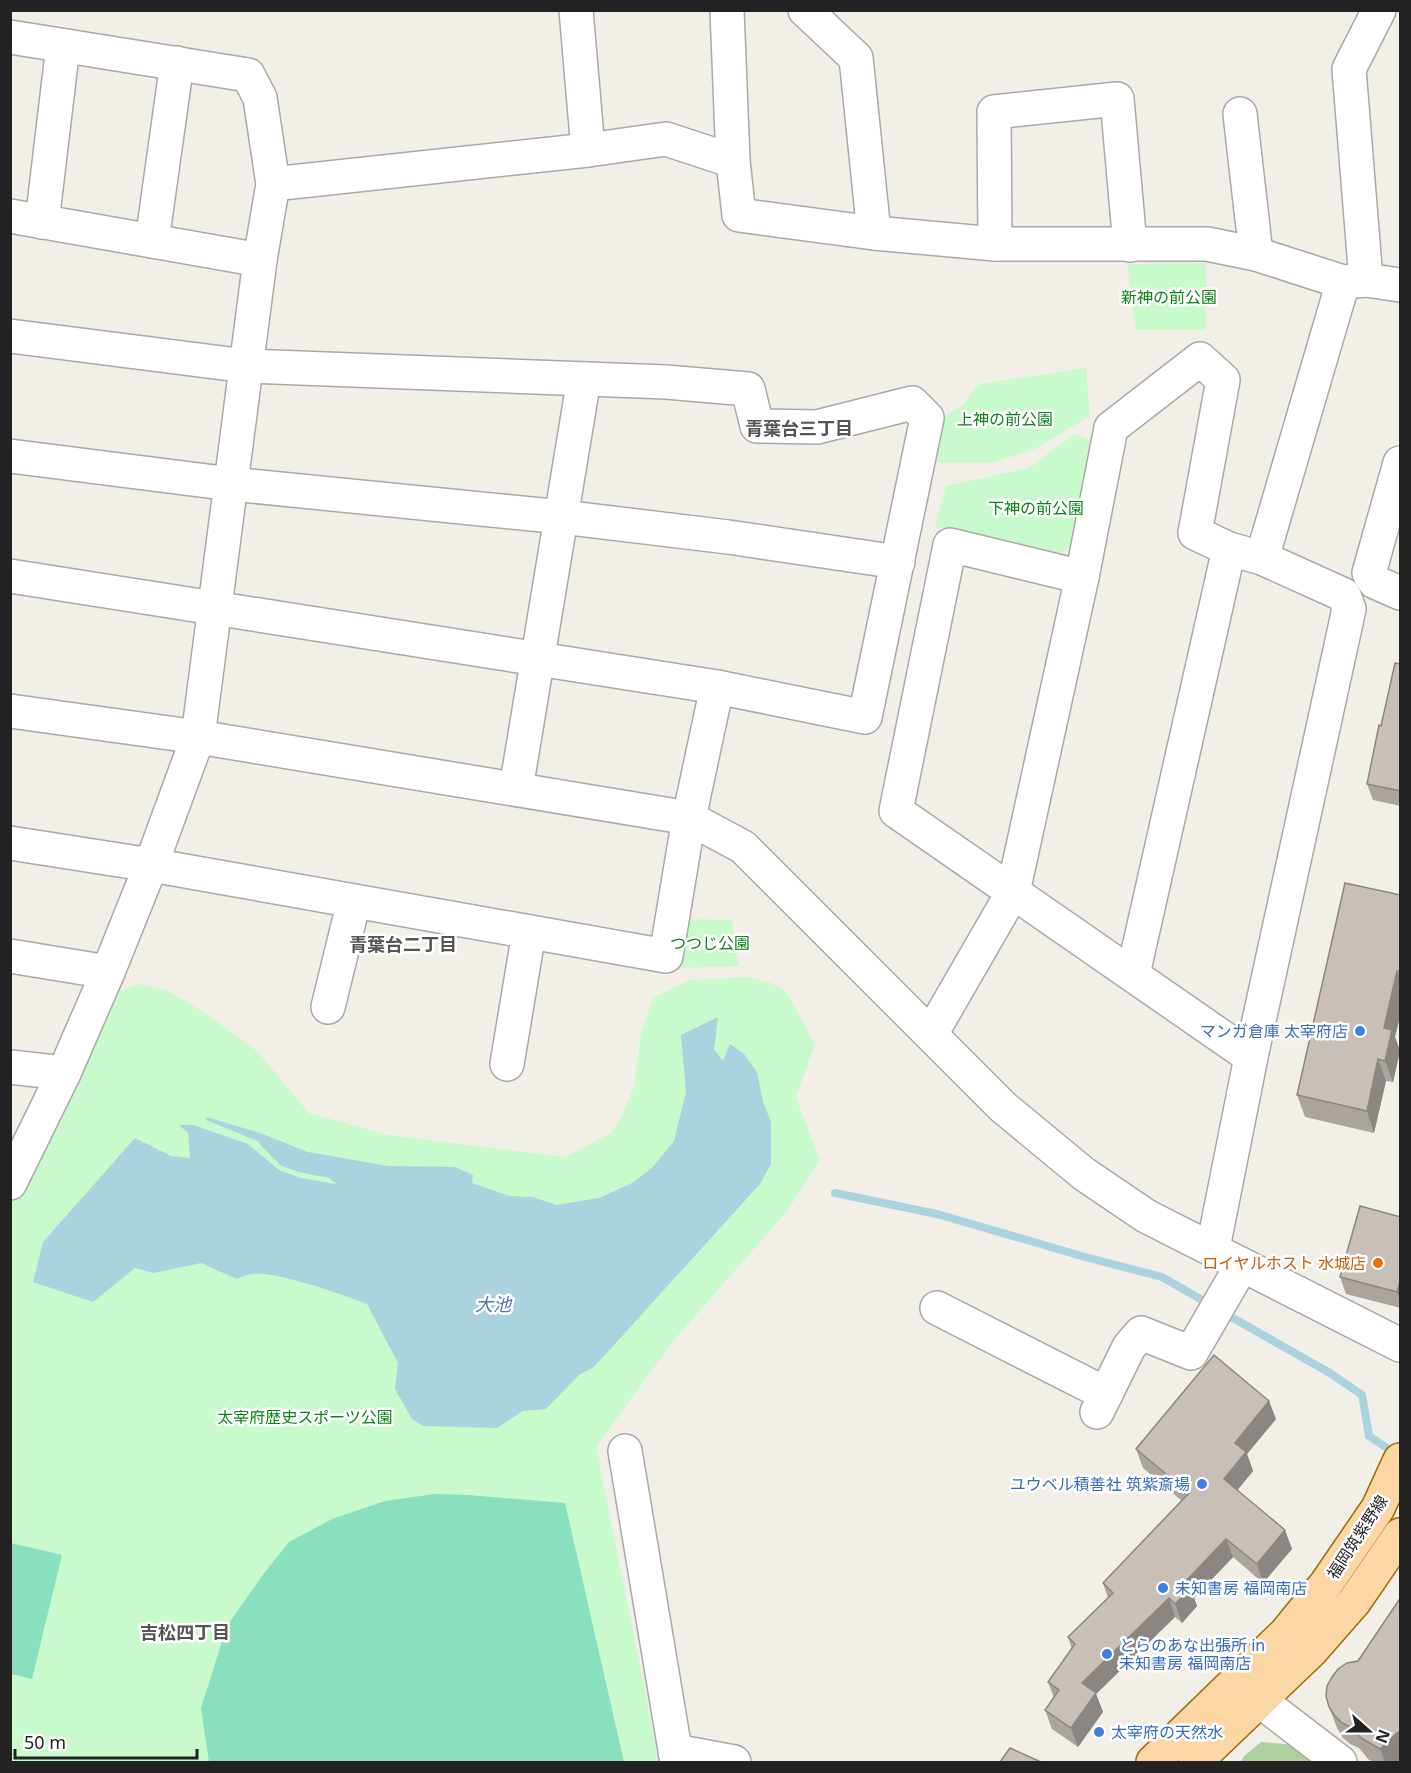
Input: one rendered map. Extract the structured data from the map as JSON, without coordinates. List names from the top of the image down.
{
  "streets": {
    "main road": ["福岡筑紫野線"]
  },
  "districts": ["青葉台三丁目", "青葉台二丁目", "吉松四丁目"],
  "water": ["大池"],
  "parks": [
    "新神の前公園",
    "上神の前公園",
    "下神の前公園",
    "つつじ公園",
    "太宰府歴史スポーツ公園"
  ],
  "places": [
    "マンガ倉庫 太宰府店",
    "ロイヤルホスト 水城店",
    "ユウベル積善社 筑紫斎場",
    "未知書房 福岡南店",
    "とらのあな出張所 in 未知書房 福岡南店",
    "太宰府の天然水"
  ],
  "scale_bar": "50 m",
  "north": "right"
}
